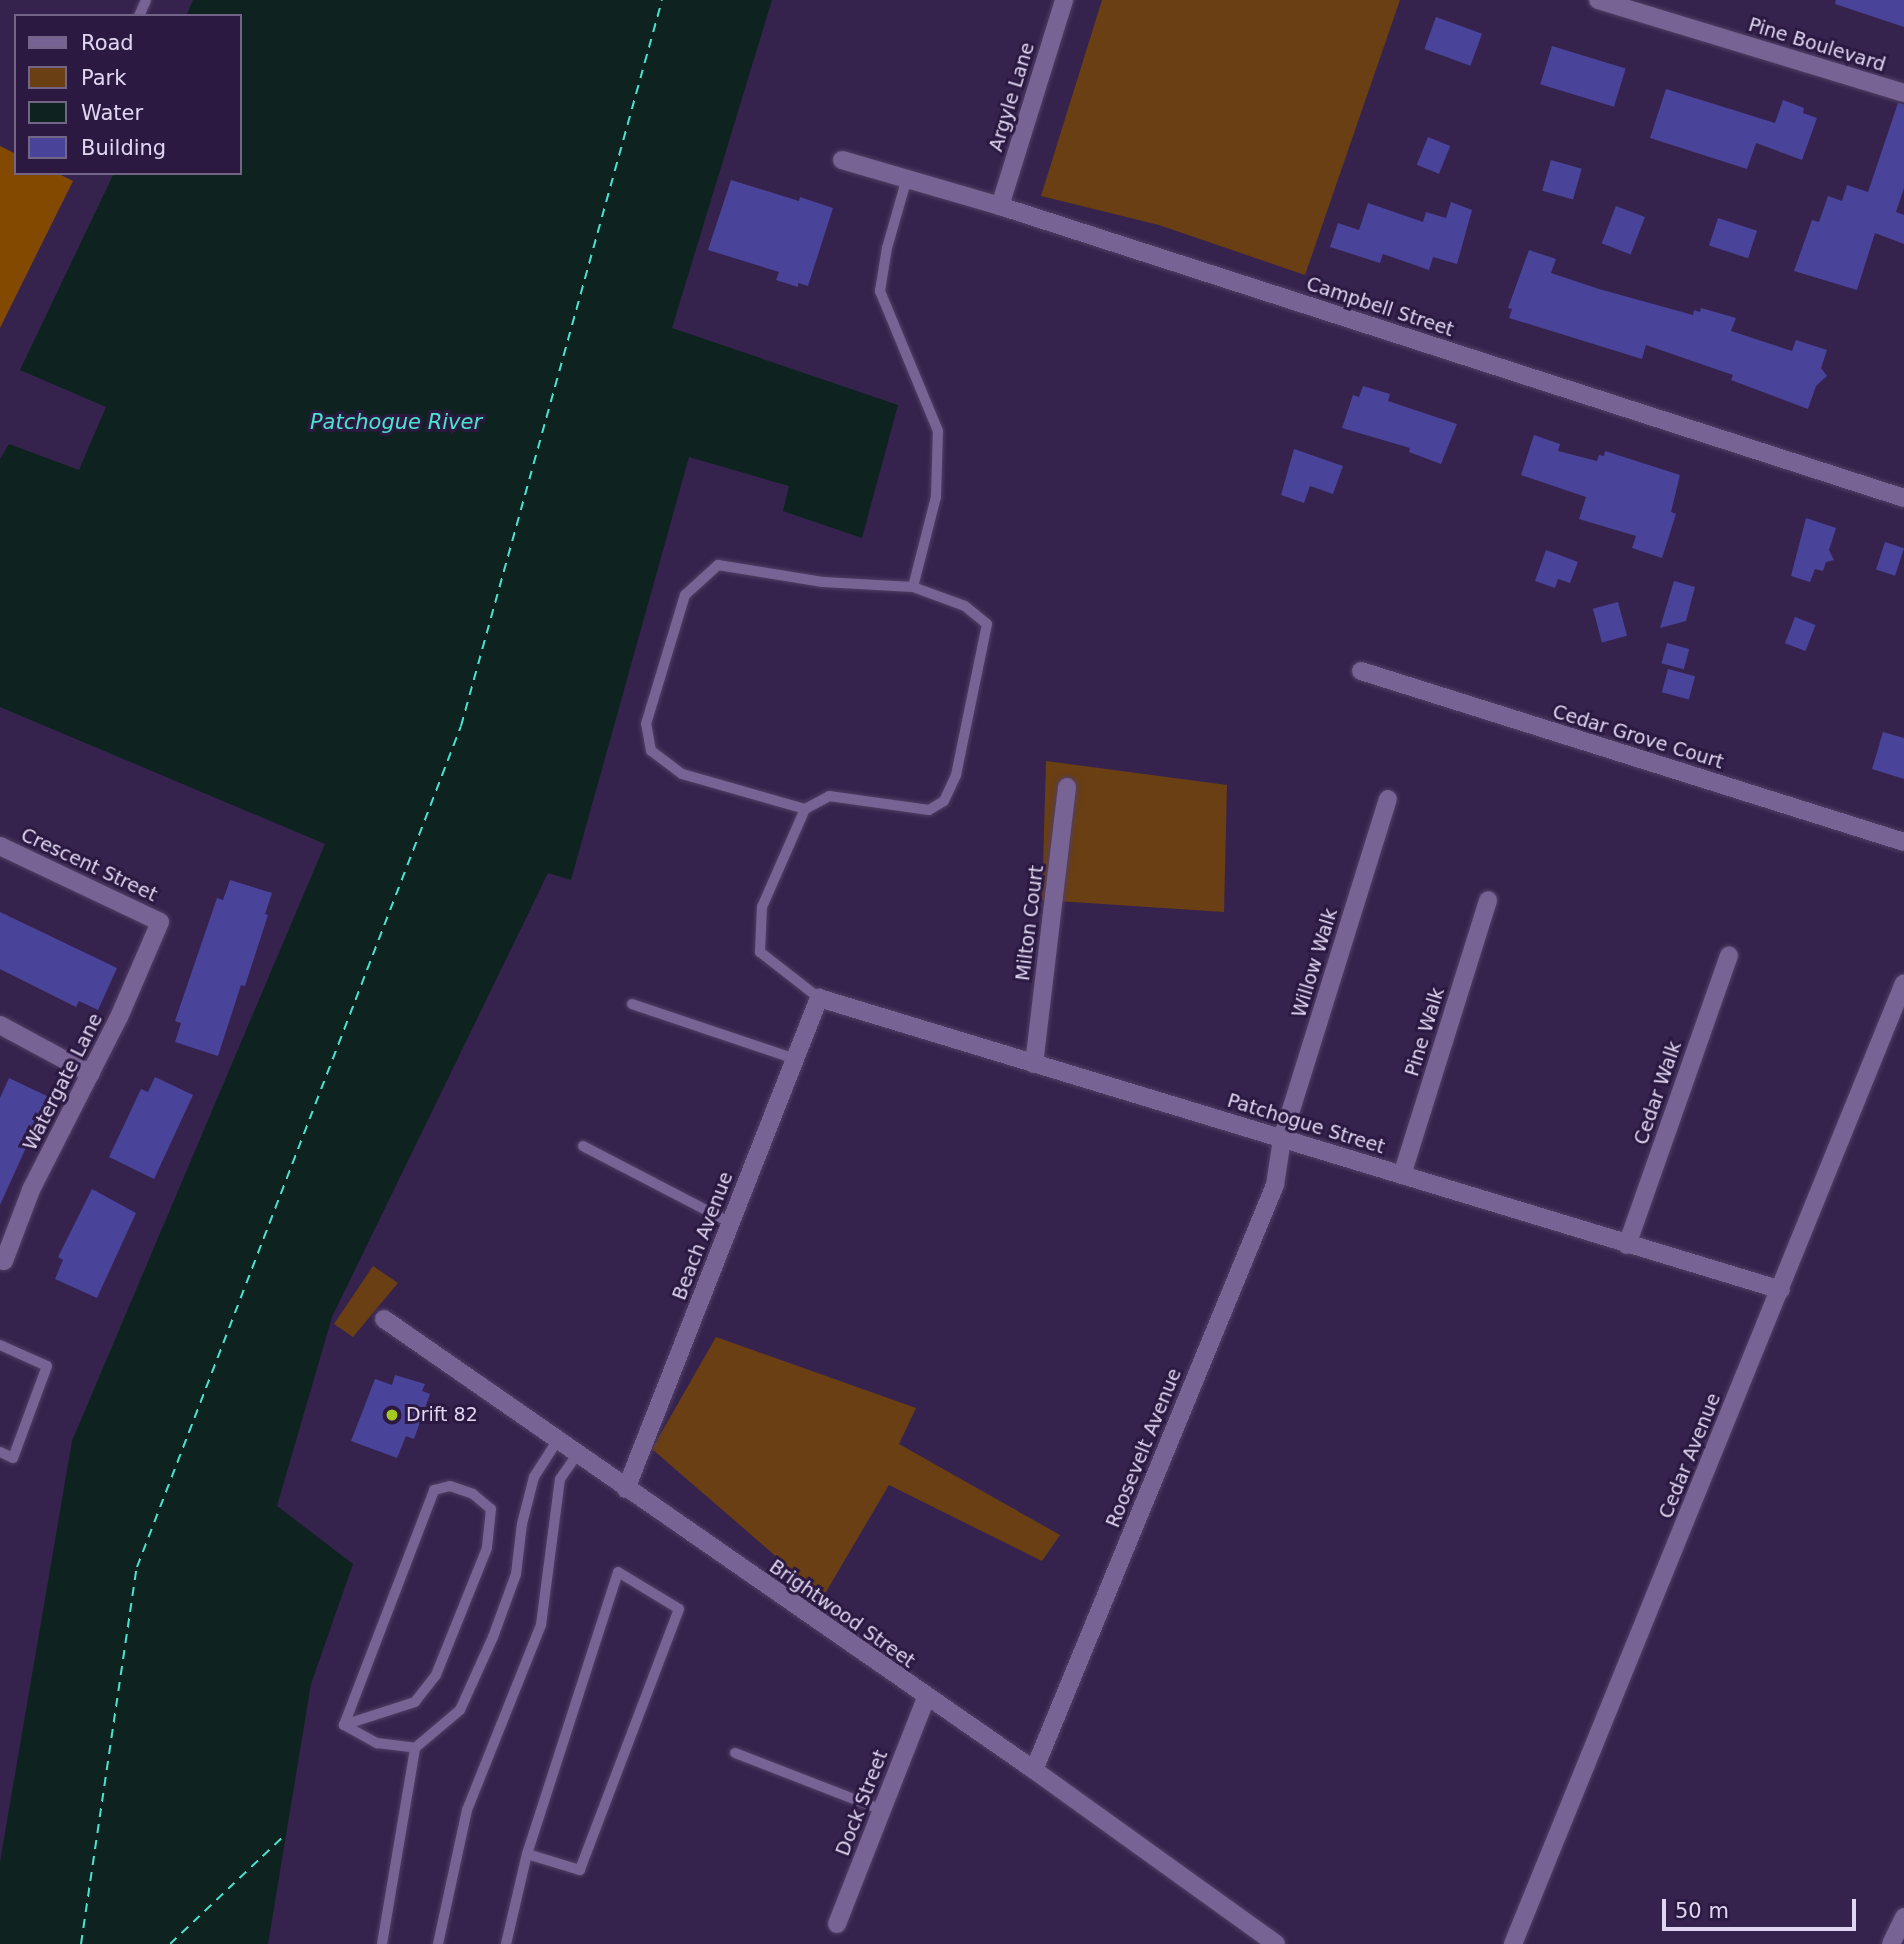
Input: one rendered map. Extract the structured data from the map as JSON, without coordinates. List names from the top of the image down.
{
  "streets": {
    "street": [
      "Pine Boulevard",
      "Argyle Lane",
      "Campbell Street",
      "Cedar Grove Court",
      "Crescent Street",
      "Milton Court",
      "Willow Walk",
      "Pine Walk",
      "Watergate Lane",
      "Cedar Walk",
      "Patchogue Street",
      "Beach Avenue",
      "Roosevelt Avenue",
      "Cedar Avenue",
      "Brightwood Street",
      "Dock Street"
    ]
  },
  "crossings": [
    ["Argyle Lane", "Campbell Street"],
    ["Crescent Street", "Watergate Lane"],
    ["Milton Court", "Patchogue Street"],
    ["Willow Walk", "Patchogue Street"],
    ["Willow Walk", "Roosevelt Avenue"],
    ["Pine Walk", "Patchogue Street"],
    ["Cedar Walk", "Patchogue Street"],
    ["Patchogue Street", "Beach Avenue"],
    ["Patchogue Street", "Roosevelt Avenue"],
    ["Patchogue Street", "Cedar Avenue"],
    ["Beach Avenue", "Brightwood Street"],
    ["Roosevelt Avenue", "Brightwood Street"],
    ["Brightwood Street", "Dock Street"]
  ],
  "water": ["Patchogue River"],
  "places": ["Drift 82"],
  "legend": [
    "Road",
    "Park",
    "Water",
    "Building"
  ],
  "scale_bar": "50 m"
}
